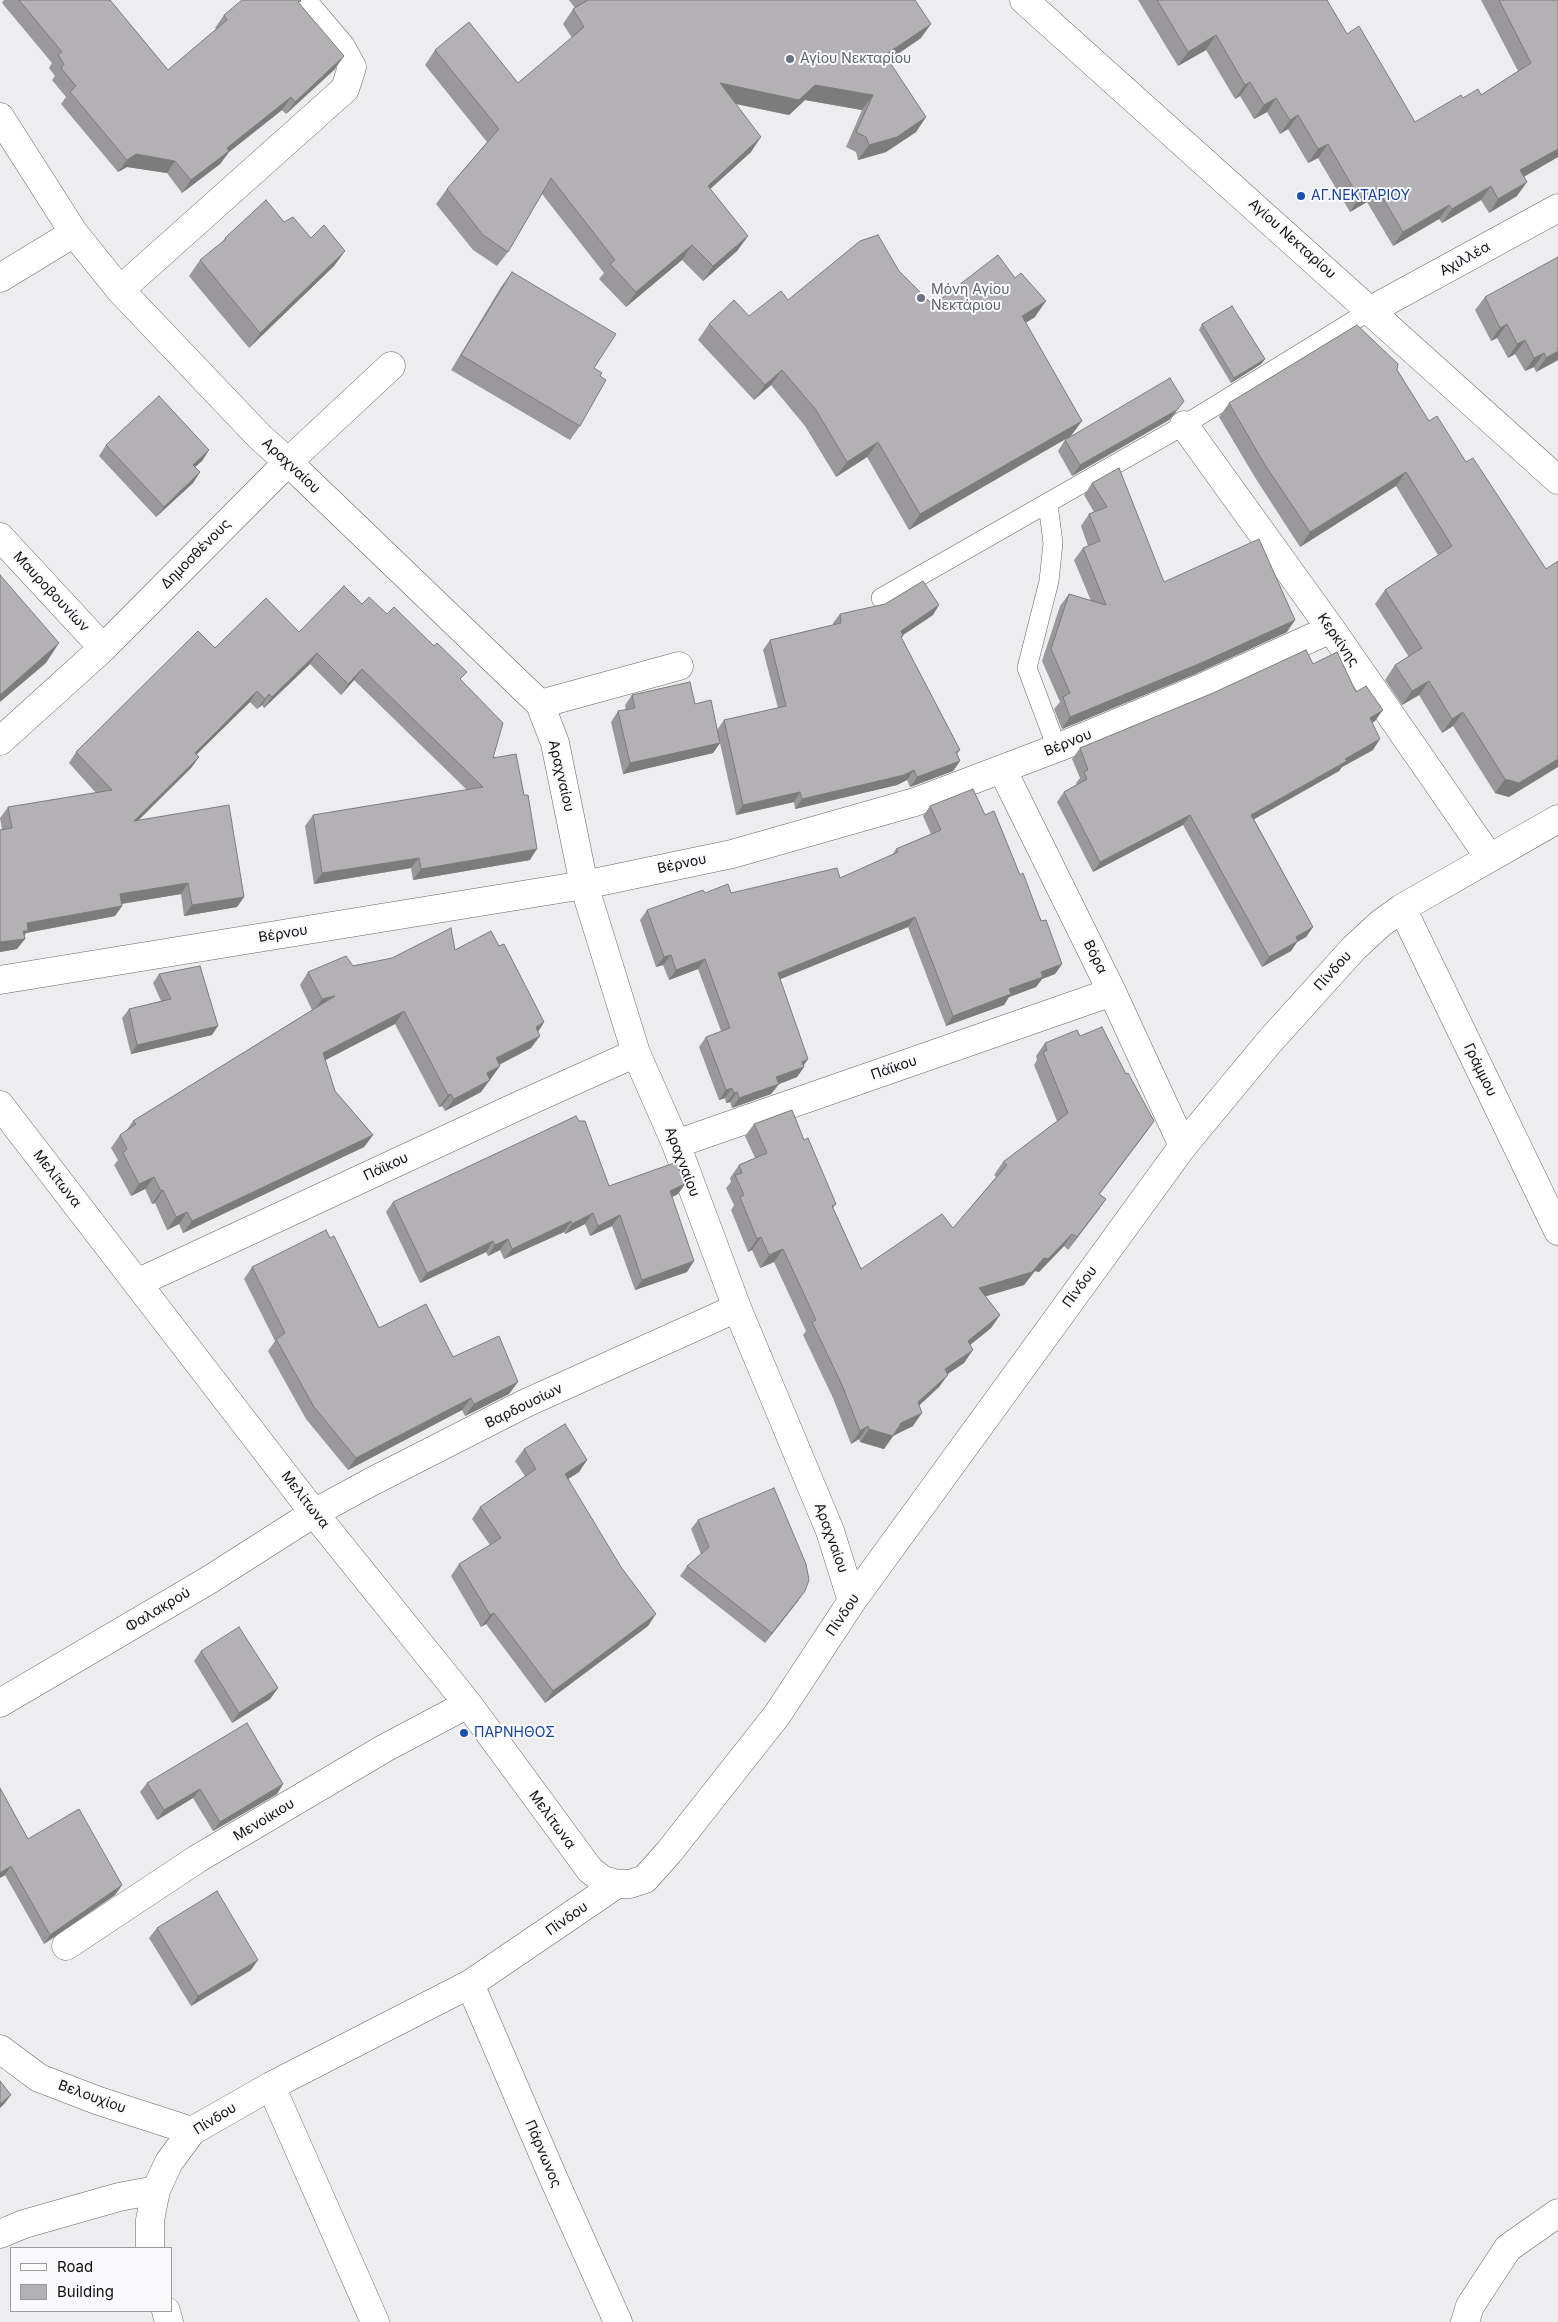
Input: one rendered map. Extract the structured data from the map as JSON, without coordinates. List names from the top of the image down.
{
  "streets": {
    "street": [
      "Αγίου Νεκταρίου",
      "Αχιλλέα",
      "Αραχναίου",
      "Δημοσθένους",
      "Μαυροβουνίων",
      "Κερκίνης",
      "Βέρνου",
      "Βόρα",
      "Πίνδου",
      "Πάϊκου",
      "Γράμμου",
      "Μελίτωνα",
      "Βαρδουσίων",
      "Φαλακρού",
      "Μενοίκιου",
      "Βελουχίου",
      "Πάρνωνος"
    ]
  },
  "crossings": [
    ["Αγίου Νεκταρίου", "Αχιλλέα"],
    ["Αραχναίου", "Δημοσθένους"],
    ["Αραχναίου", "Βέρνου"],
    ["Αραχναίου", "Πίνδου"],
    ["Αραχναίου", "Πάϊκου"],
    ["Αραχναίου", "Βαρδουσίων"],
    ["Δημοσθένους", "Μαυροβουνίων"],
    ["Κερκίνης", "Βέρνου"],
    ["Κερκίνης", "Πίνδου"],
    ["Βέρνου", "Βόρα"],
    ["Βόρα", "Πίνδου"],
    ["Βόρα", "Πάϊκου"],
    ["Πίνδου", "Γράμμου"],
    ["Πίνδου", "Μελίτωνα"],
    ["Πίνδου", "Βελουχίου"],
    ["Πίνδου", "Πάρνωνος"],
    ["Πάϊκου", "Μελίτωνα"],
    ["Μελίτωνα", "Βαρδουσίων"],
    ["Μελίτωνα", "Φαλακρού"],
    ["Μελίτωνα", "Μενοίκιου"],
    ["Βαρδουσίων", "Φαλακρού"]
  ],
  "places": [
    "Αγίου Νεκταρίου",
    "ΑΓ.ΝΕΚΤΑΡΙΟΥ",
    "Μόνη Αγίου Νεκτάριου",
    "ΠΑΡΝΗΘΟΣ"
  ],
  "legend": ["Road", "Building"]
}
